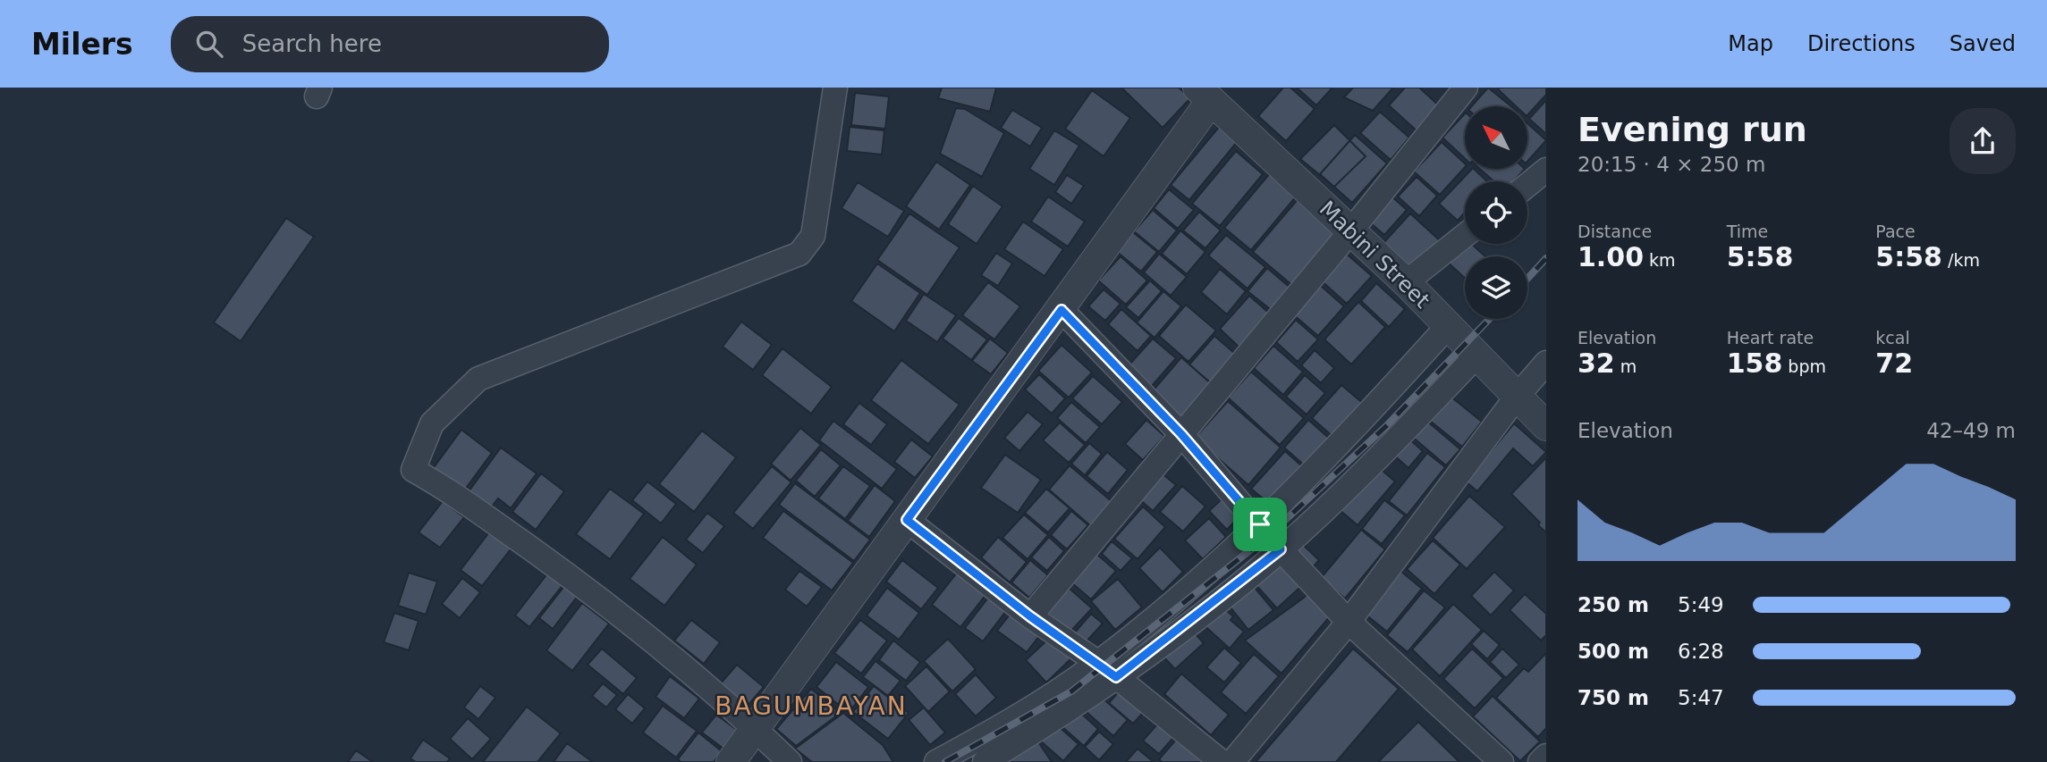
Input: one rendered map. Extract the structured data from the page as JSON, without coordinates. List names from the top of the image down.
{
  "streets": {
    "street": ["Mabini Street"]
  },
  "districts": ["BAGUMBAYAN"],
  "north": "top left",
  "page": {
    "header": "Milers",
    "search": "Search here",
    "nav": ["Map", "Directions", "Saved"],
    "heading": ["Evening run", "20:15 · 4 × 250 m"],
    "stats": [
      ["Distance", "1.00 km"],
      ["Time", "5:58"],
      ["Pace", "5:58 /km"],
      ["Elevation", "32 m"],
      ["Heart rate", "158 bpm"],
      ["kcal", "72"]
    ],
    "chart": ["Elevation", "42–49 m"],
    "list": [
      {
        "name": "250 m",
        "note": "5:49"
      },
      {
        "name": "500 m",
        "note": "6:28"
      },
      {
        "name": "750 m",
        "note": "5:47"
      }
    ]
  }
}
